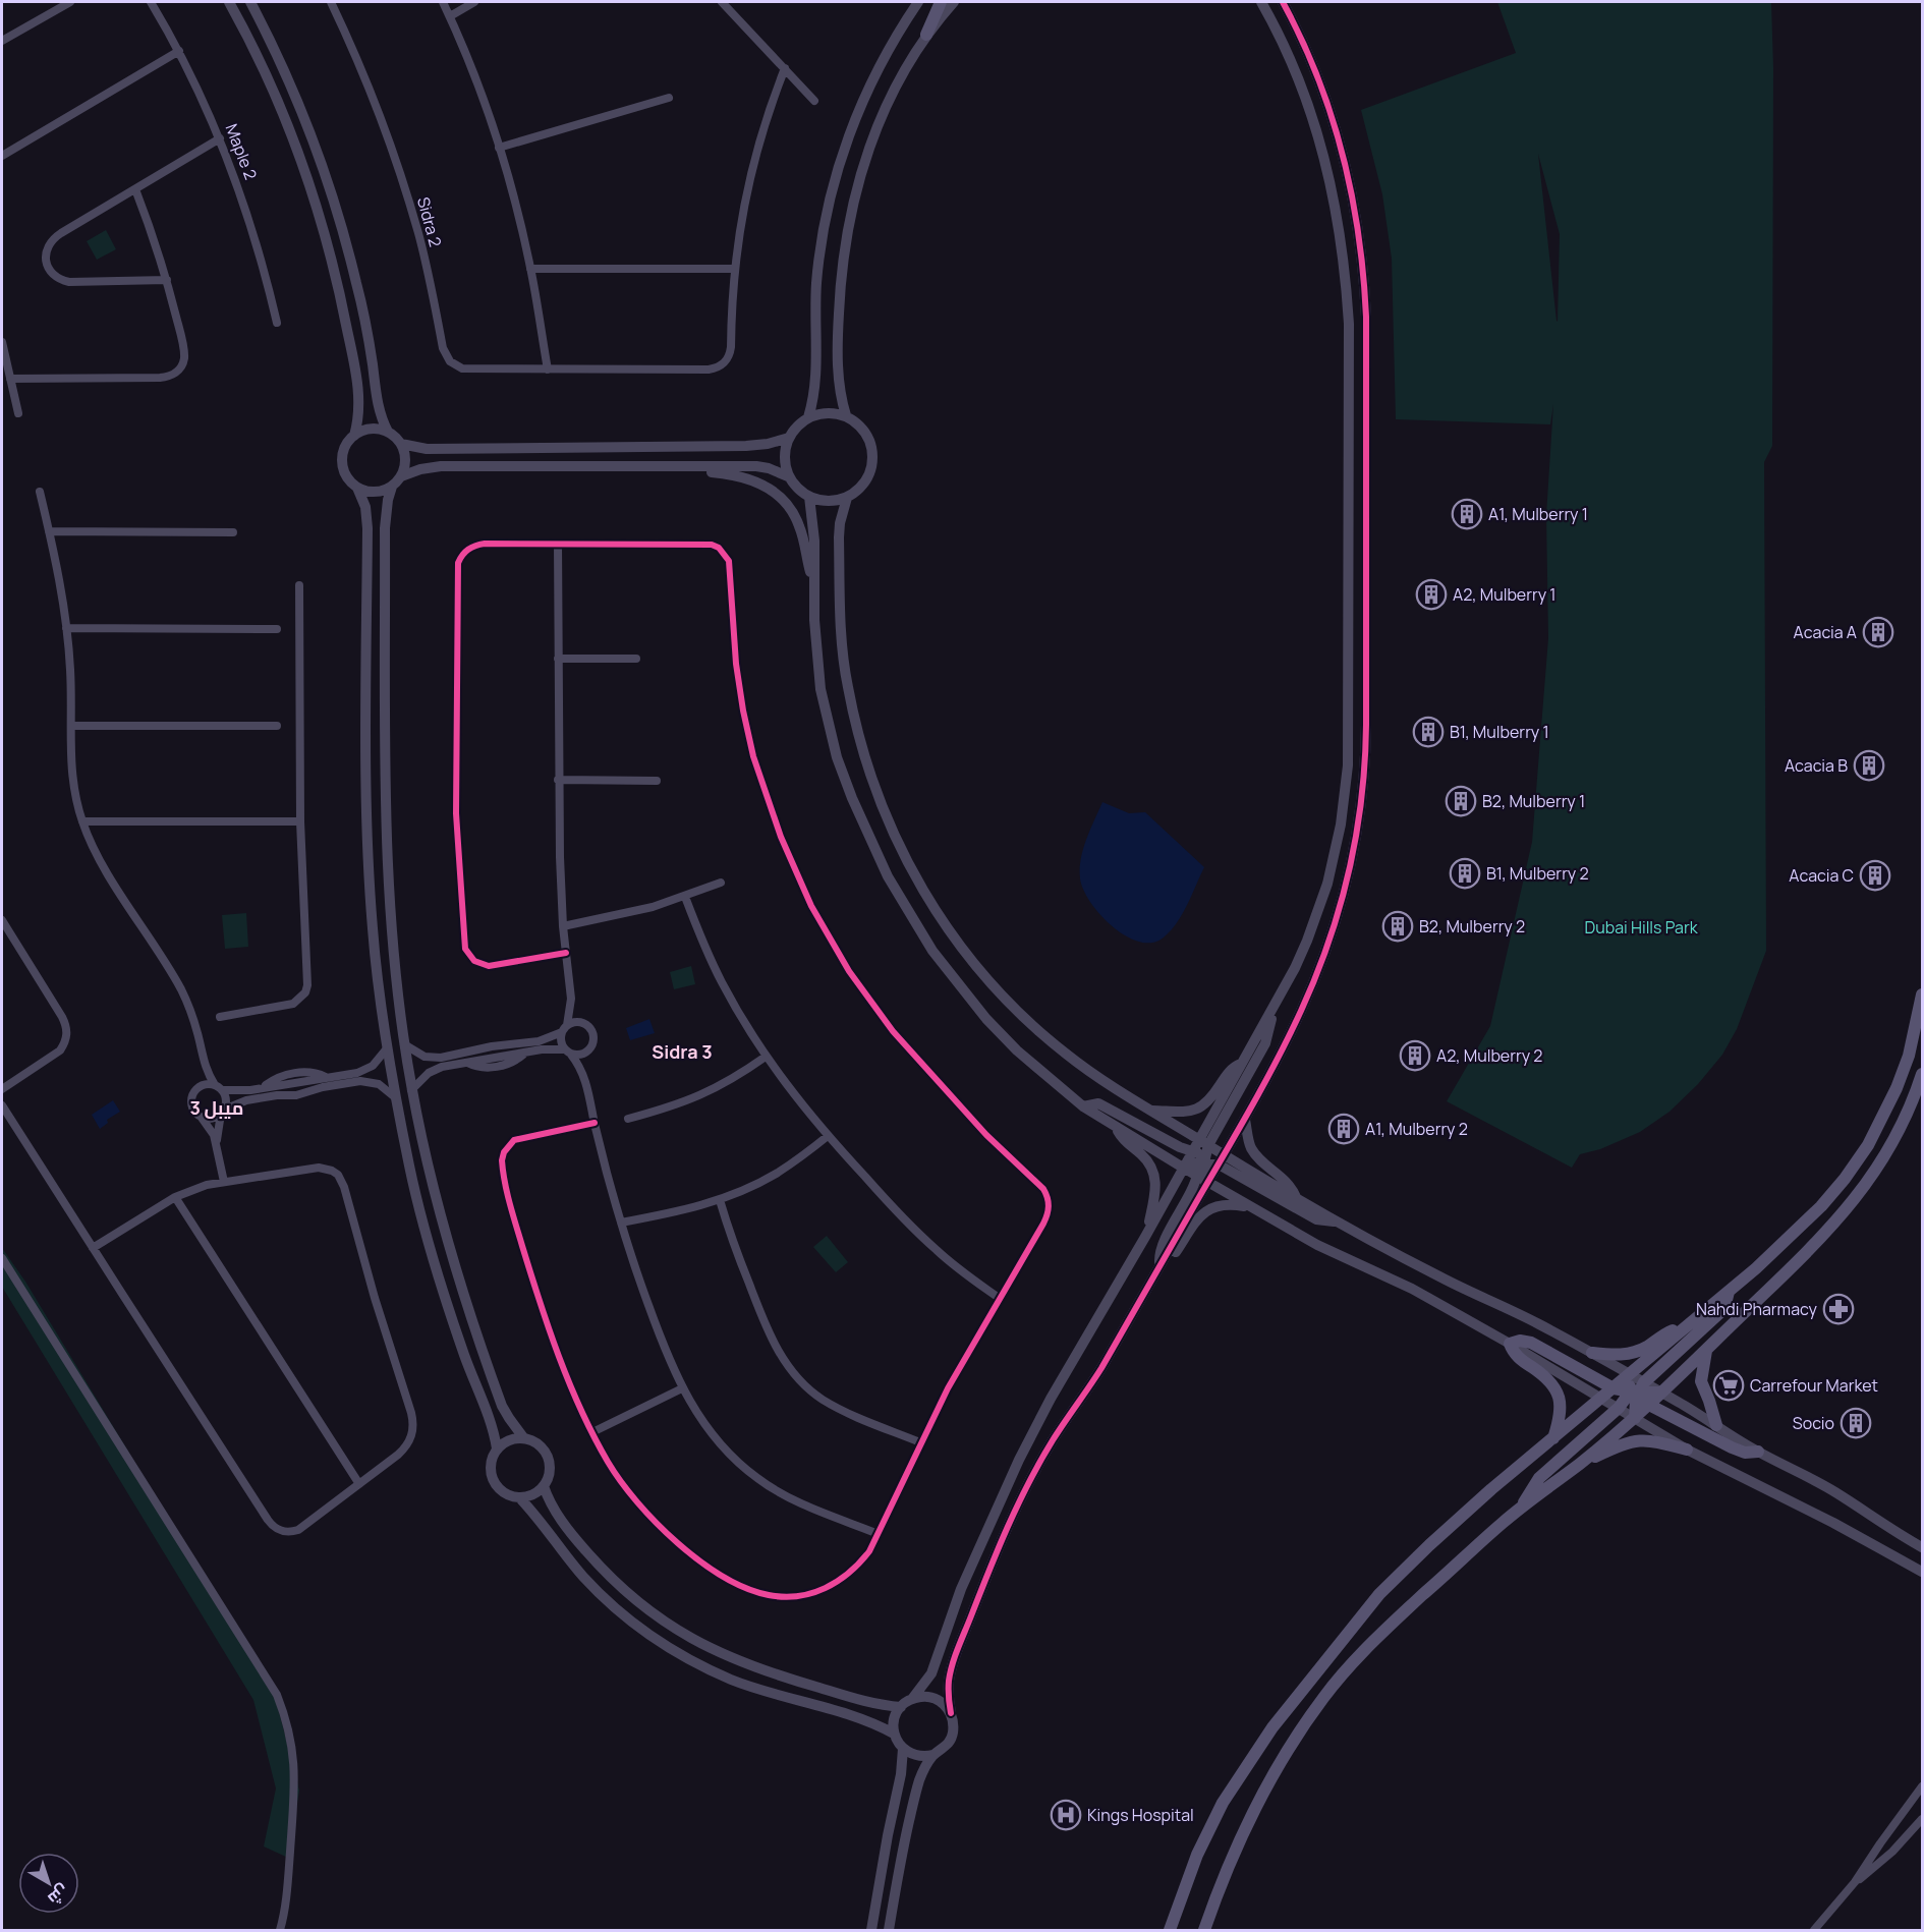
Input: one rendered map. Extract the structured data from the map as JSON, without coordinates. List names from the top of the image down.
{
  "streets": {
    "street": ["Maple 2", "Sidra 2"]
  },
  "districts": ["Sidra 3", "ميبل 3"],
  "parks": ["Dubai Hills Park"],
  "places": {
    "building": [
      "A1, Mulberry 1",
      "A2, Mulberry 1",
      "Acacia A",
      "B1, Mulberry 1",
      "Acacia B",
      "B2, Mulberry 1",
      "B1, Mulberry 2",
      "Acacia C",
      "B2, Mulberry 2",
      "A2, Mulberry 2",
      "A1, Mulberry 2",
      "Socio"
    ],
    "pharmacy": ["Nahdi Pharmacy"],
    "supermarket": ["Carrefour Market"],
    "hospital": ["Kings Hospital"]
  },
  "north": "bottom right"
}
